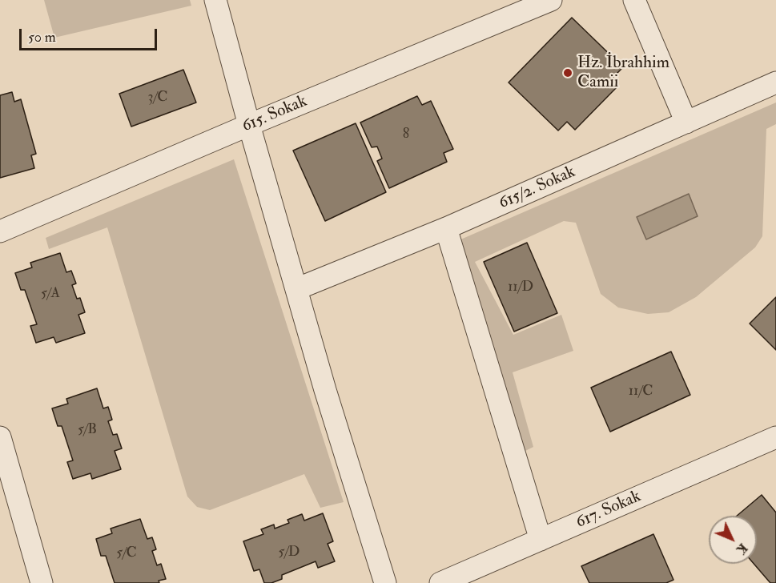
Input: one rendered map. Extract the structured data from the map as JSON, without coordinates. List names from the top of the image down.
{
  "streets": {
    "street": ["615. Sokak", "615/2. Sokak", "617. Sokak"]
  },
  "places": ["Hz. İbrahhim Camii"],
  "house_numbers": [
    "3/C",
    "8",
    "11/D",
    "5/A",
    "11/C",
    "5/B",
    "5/D",
    "5/C"
  ],
  "scale_bar": "50 m",
  "north": "bottom right"
}
